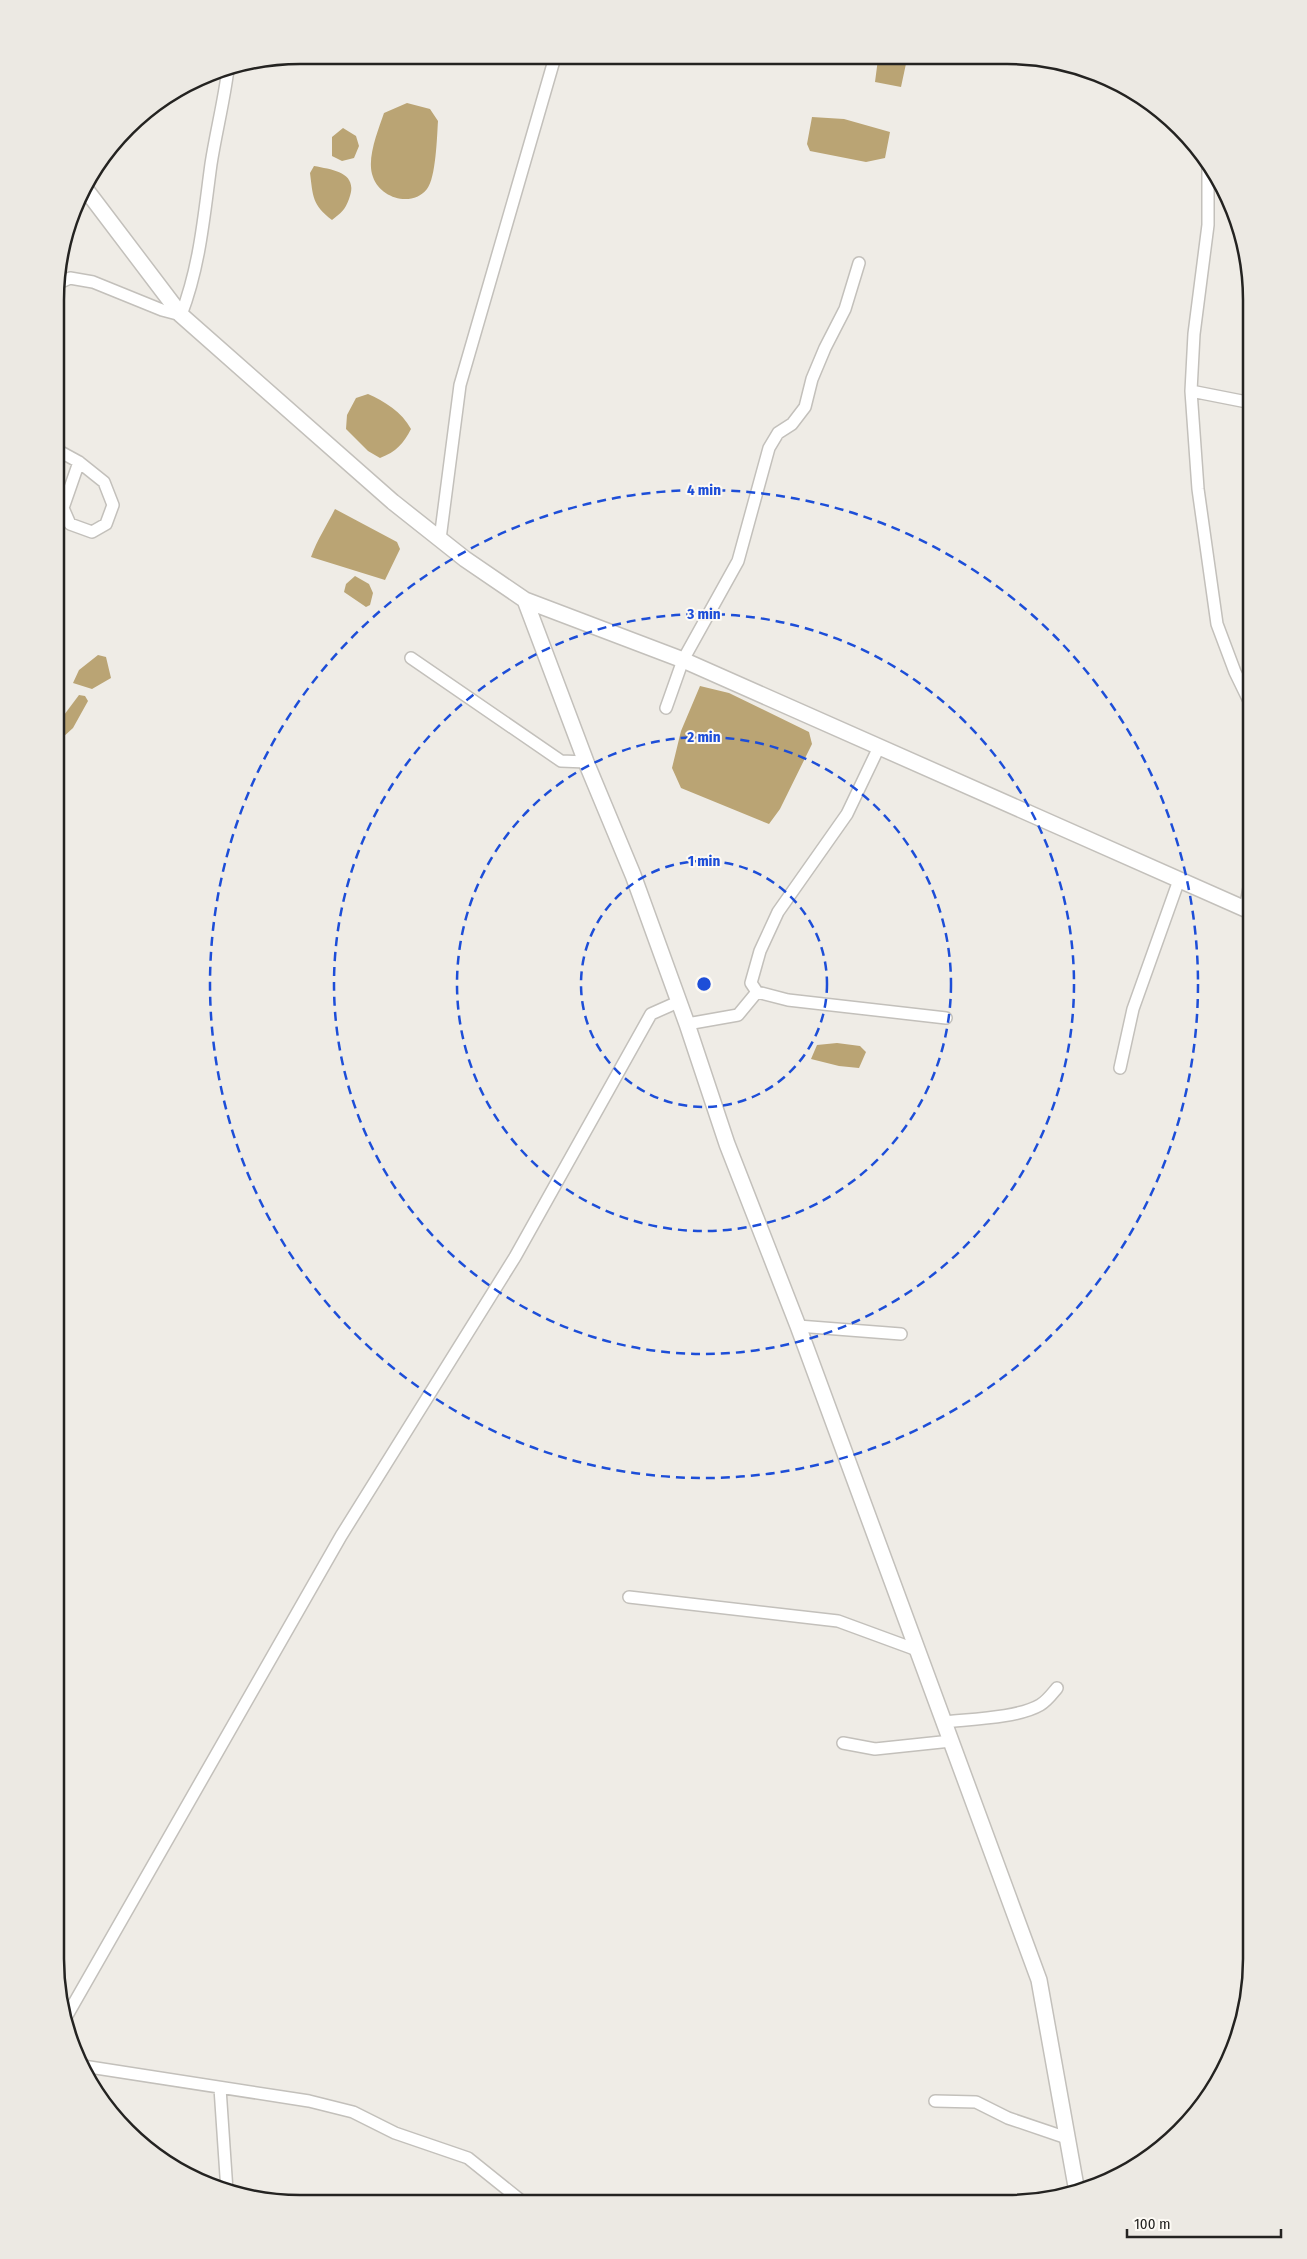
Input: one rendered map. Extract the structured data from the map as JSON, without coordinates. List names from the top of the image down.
{
  "scale_bar": "100 m",
  "rings": [
    "4 min",
    "3 min",
    "2 min",
    "1 min"
  ]
}
